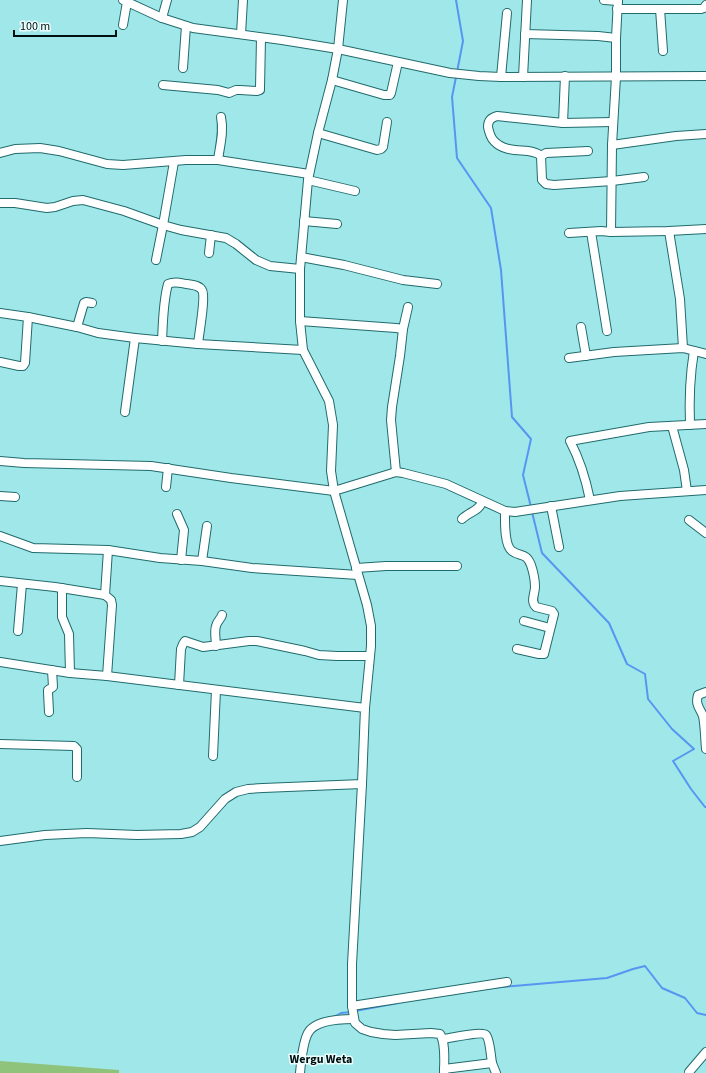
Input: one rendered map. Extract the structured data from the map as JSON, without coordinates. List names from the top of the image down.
{
  "districts": ["Wergu Weta"],
  "scale_bar": "100 m"
}
